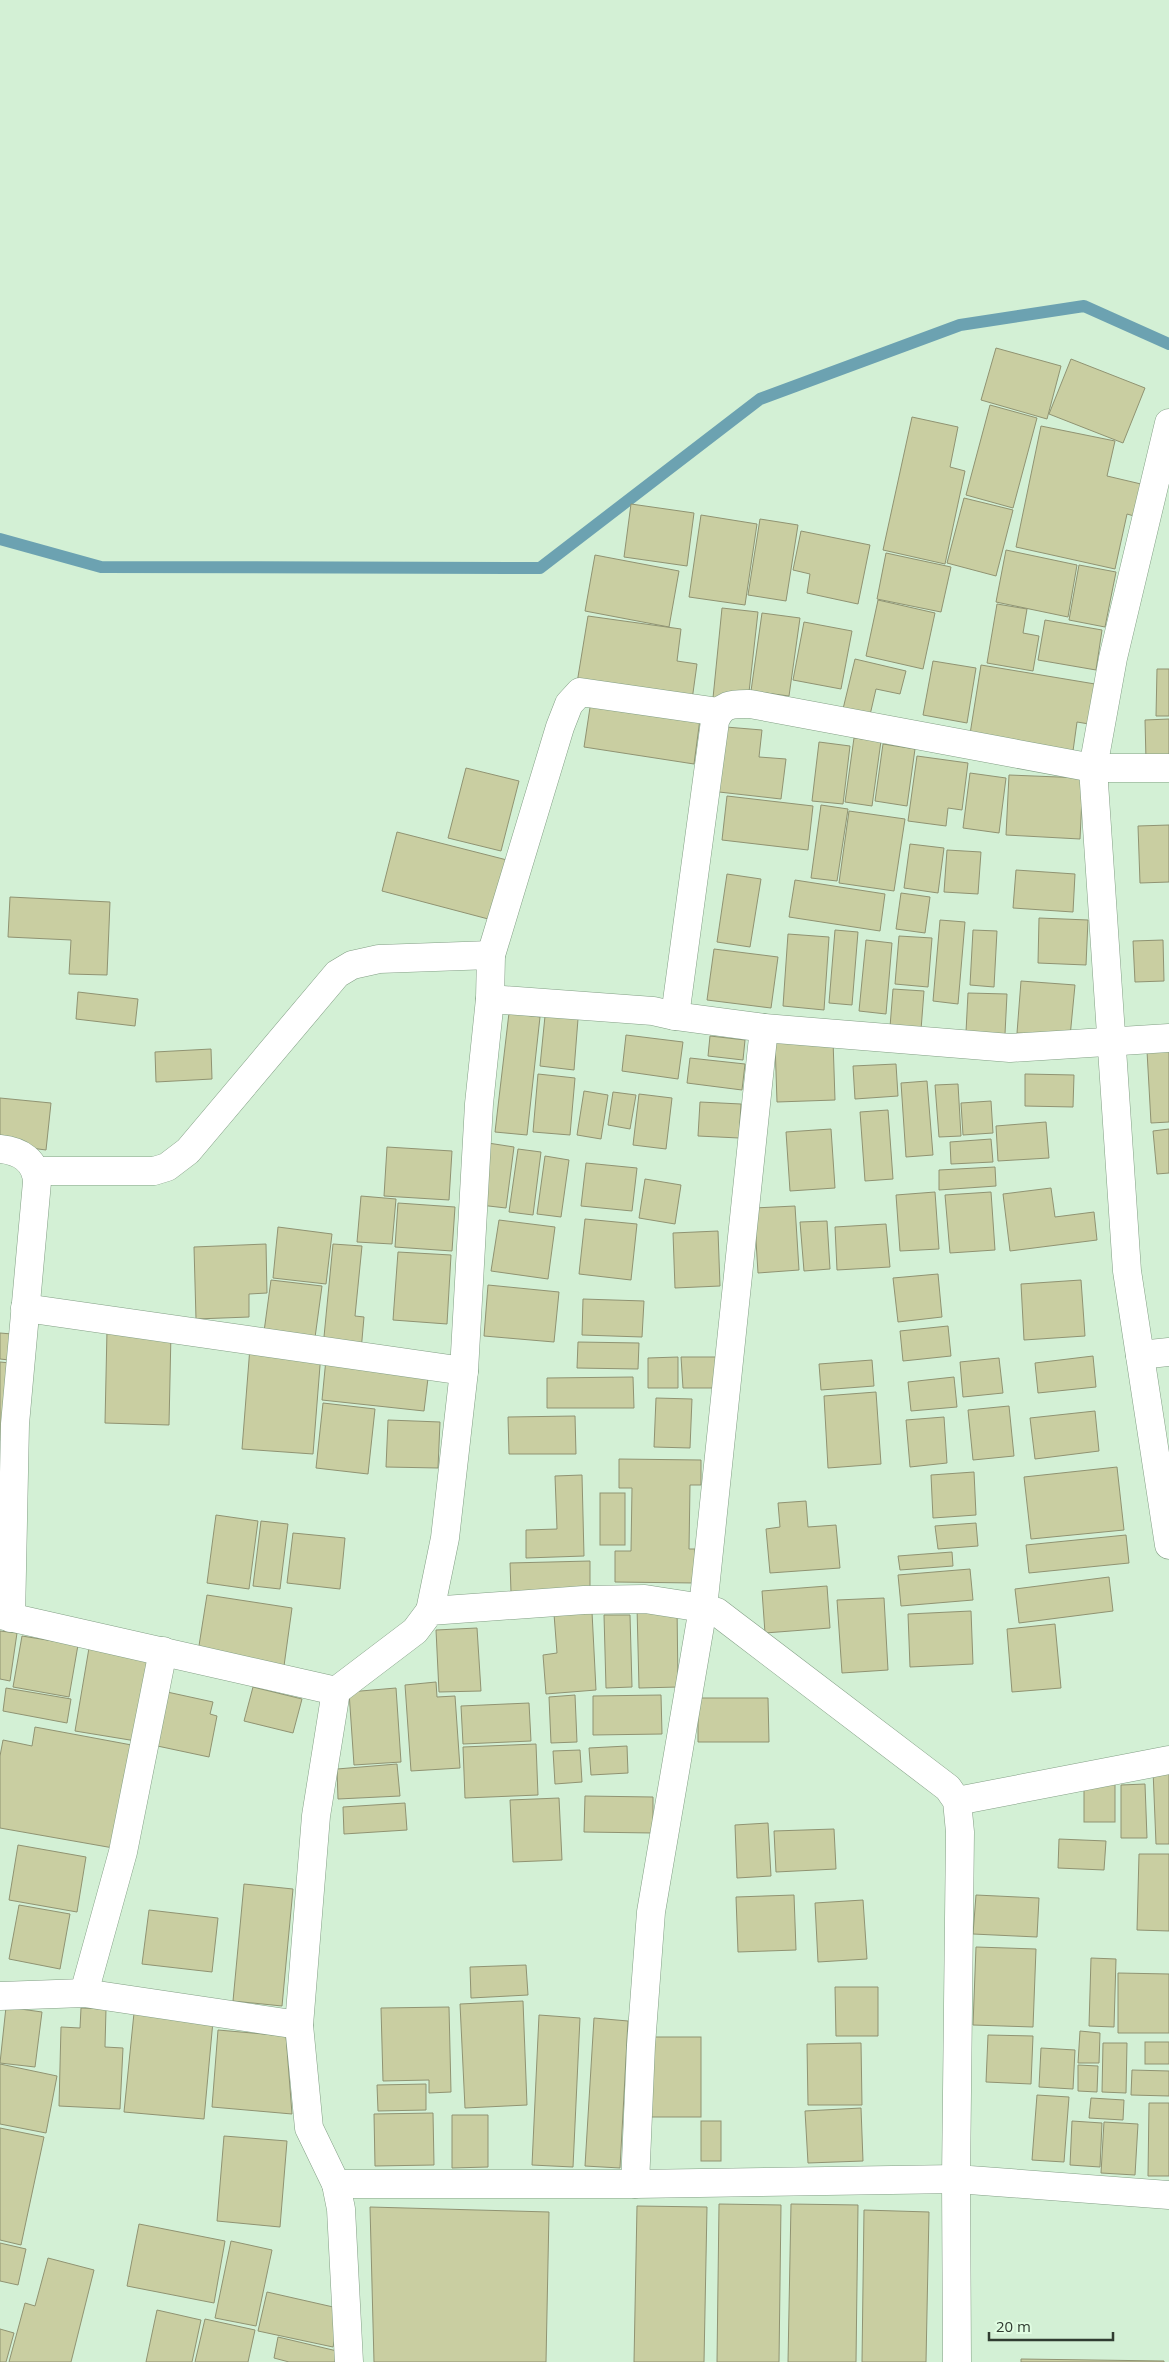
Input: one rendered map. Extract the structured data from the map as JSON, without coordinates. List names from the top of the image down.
{
  "scale_bar": "20 m"
}
